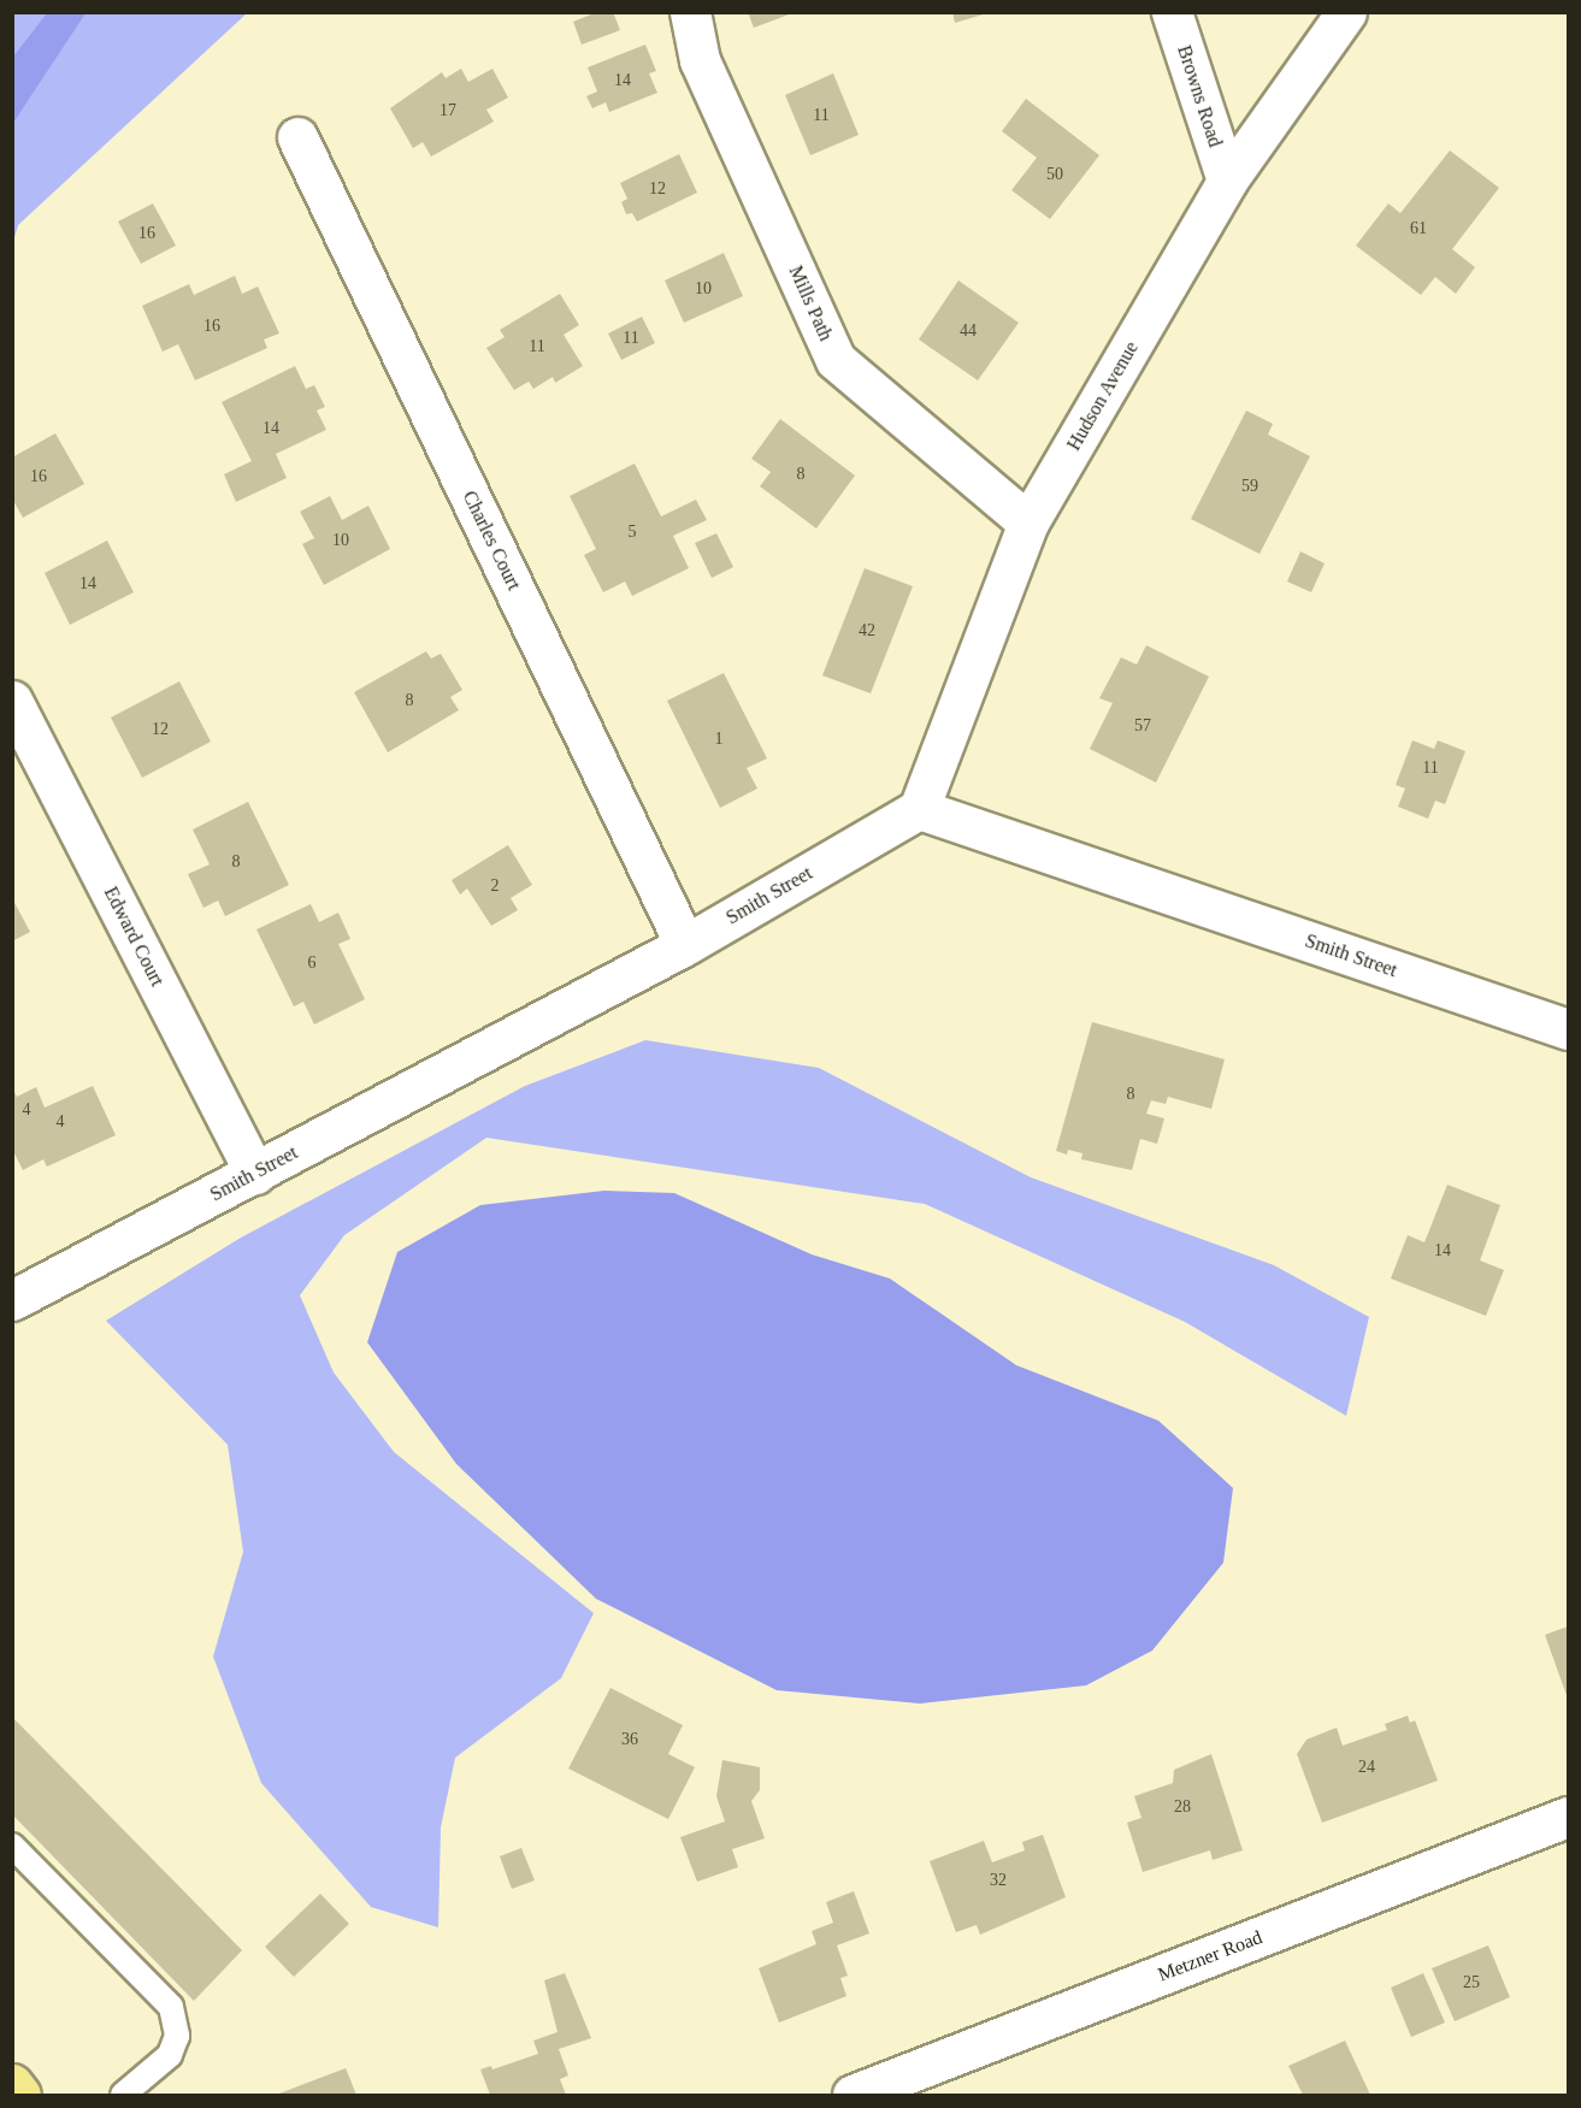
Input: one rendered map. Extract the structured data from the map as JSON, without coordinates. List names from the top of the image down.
{
  "streets": {
    "street": [
      "Browns Road",
      "Mills Path",
      "Hudson Avenue",
      "Charles Court",
      "Smith Street",
      "Edward Court",
      "Metzner Road"
    ]
  },
  "crossings": [
    ["Browns Road", "Hudson Avenue"],
    ["Mills Path", "Hudson Avenue"],
    ["Hudson Avenue", "Smith Street"],
    ["Charles Court", "Smith Street"],
    ["Smith Street", "Edward Court"]
  ],
  "house_numbers": [
    "14",
    "17",
    "11",
    "50",
    "12",
    "61",
    "16",
    "10",
    "16",
    "44",
    "11",
    "11",
    "14",
    "8",
    "16",
    "59",
    "5",
    "10",
    "14",
    "42",
    "8",
    "57",
    "12",
    "1",
    "11",
    "8",
    "2",
    "6",
    "8",
    "4",
    "4",
    "14",
    "36",
    "24",
    "28",
    "32",
    "25"
  ]
}
